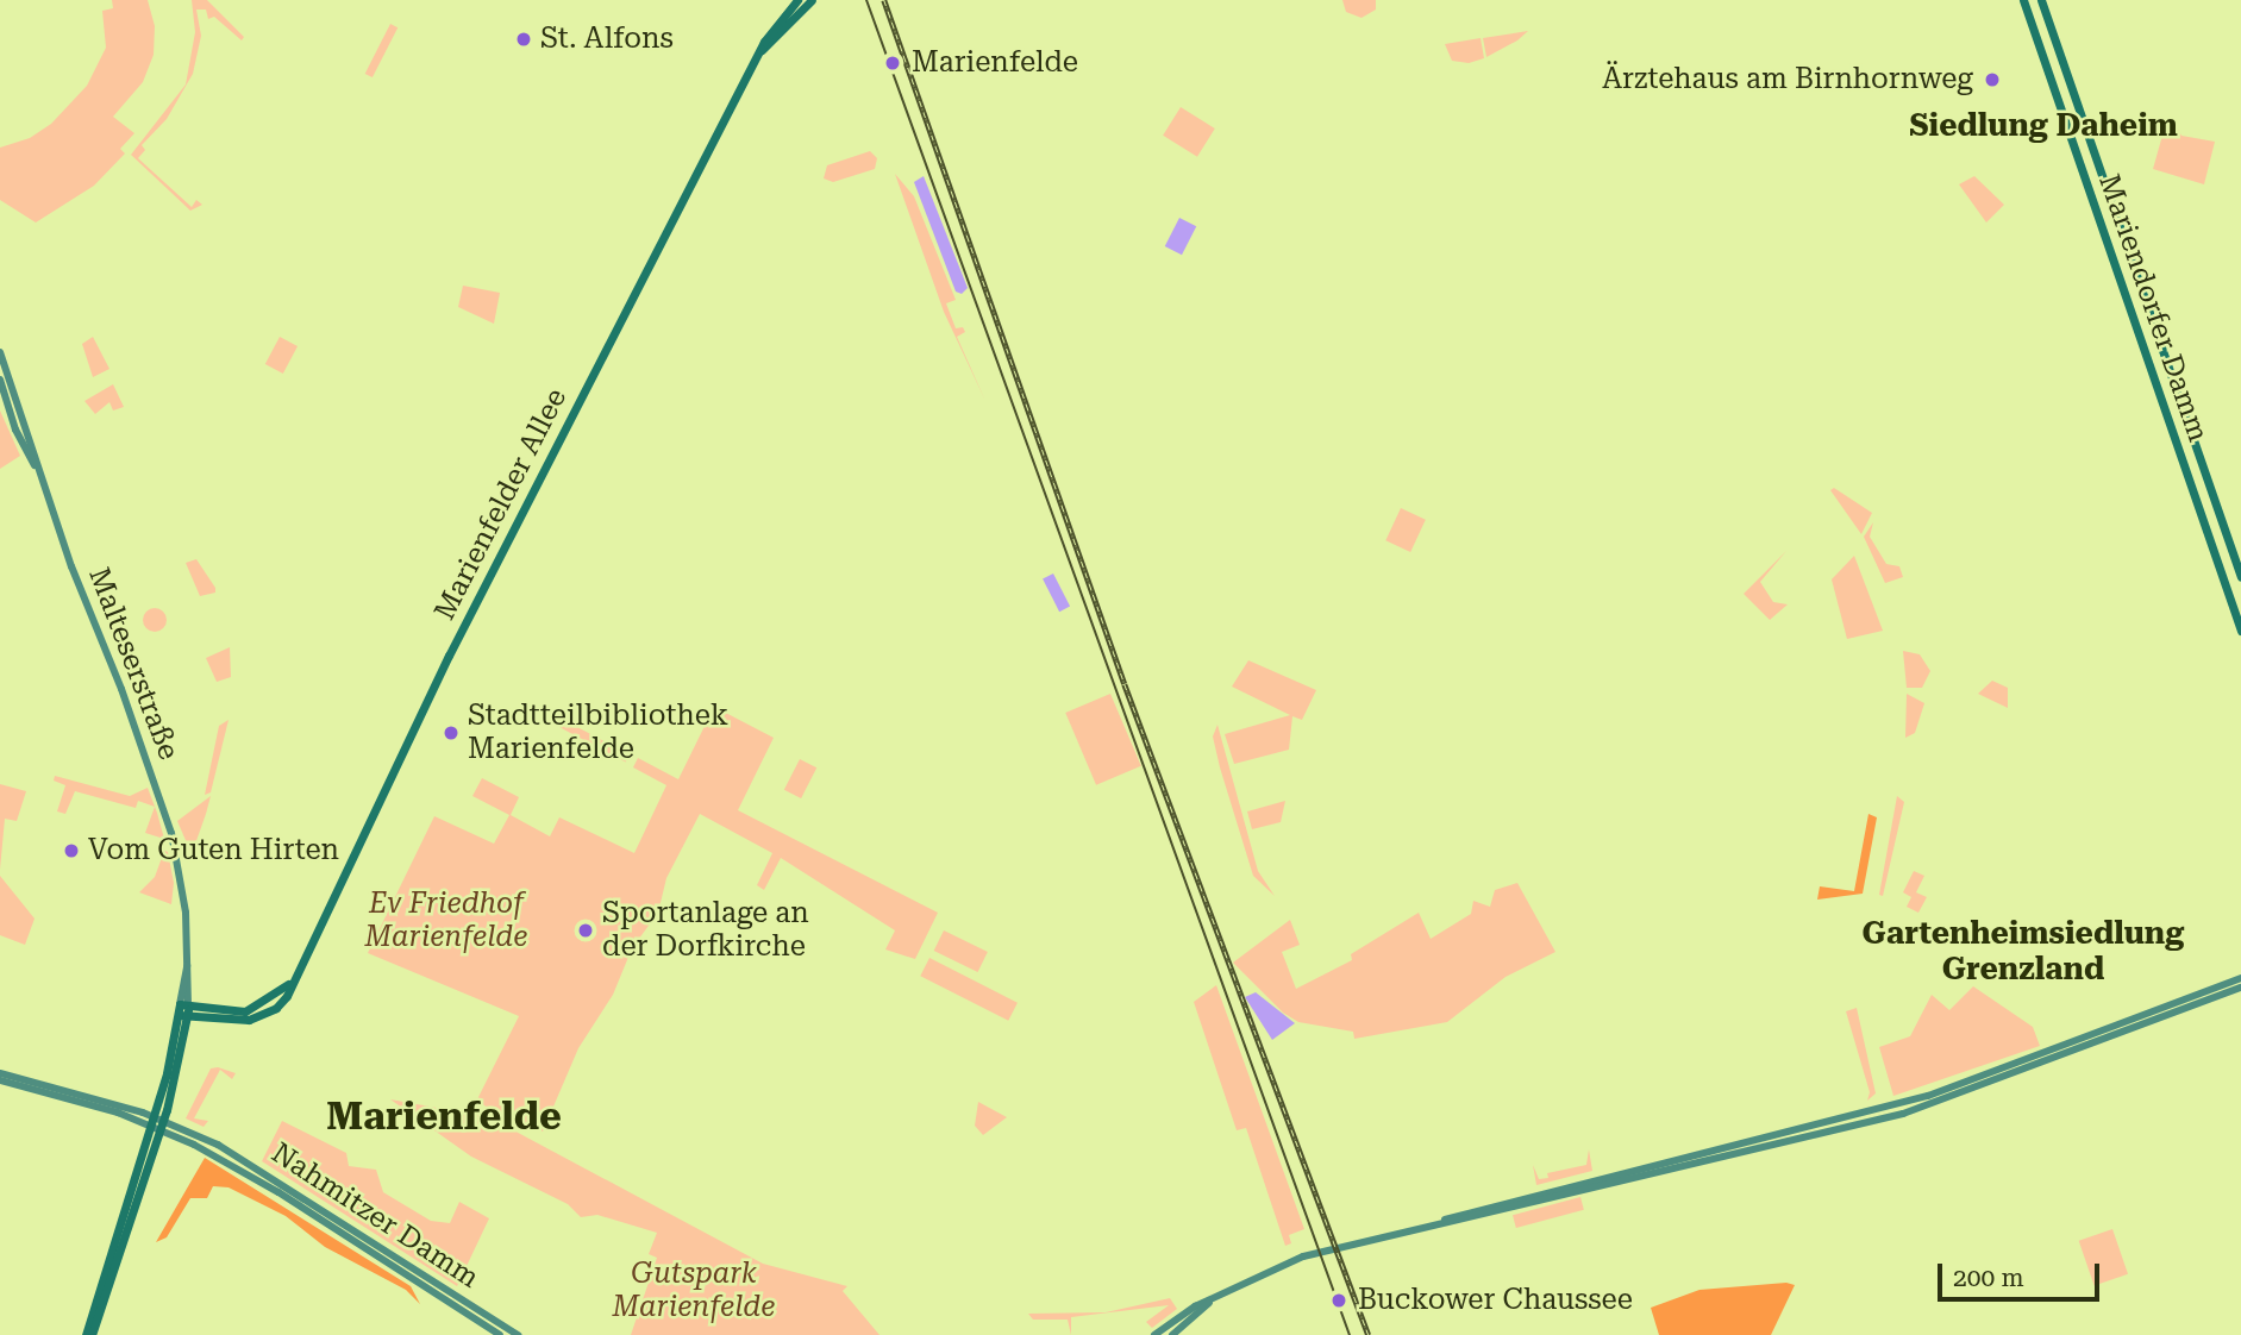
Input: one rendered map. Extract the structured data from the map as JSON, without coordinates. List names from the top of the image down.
{
  "streets": {
    "main road": [
      "Mariendorfer Damm",
      "Marienfelder Allee",
      "Malteserstraße",
      "Nahmitzer Damm"
    ]
  },
  "districts": ["Siedlung Daheim", "Gartenheimsiedlung Grenzland", "Marienfelde"],
  "parks": ["Ev Friedhof Marienfelde", "Gutspark Marienfelde"],
  "places": [
    "St. Alfons",
    "Marienfelde",
    "Ärztehaus am Birnhornweg",
    "Stadtteilbibliothek Marienfelde",
    "Vom Guten Hirten",
    "Sportanlage an der Dorfkirche",
    "Buckower Chaussee"
  ],
  "scale_bar": "200 m"
}
